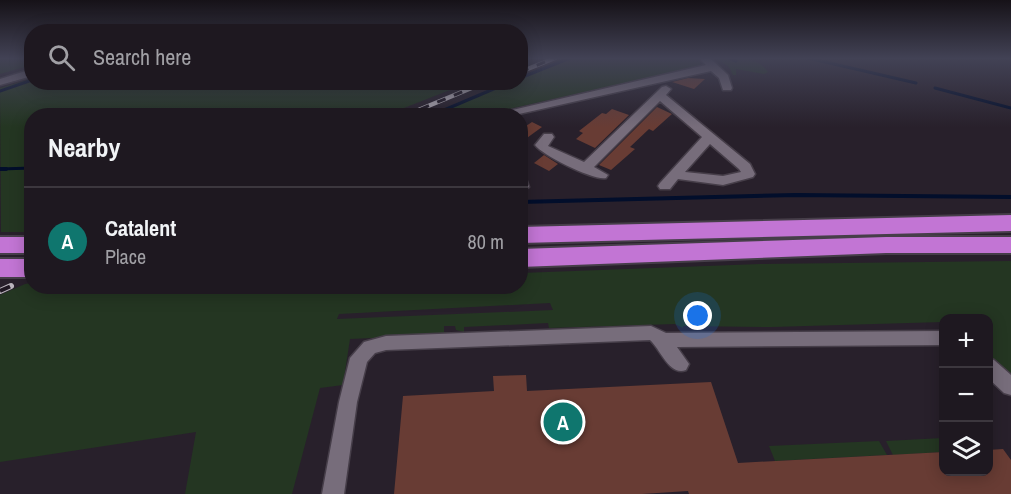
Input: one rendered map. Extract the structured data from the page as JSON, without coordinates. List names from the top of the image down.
{
  "page": {
    "search": "Search here",
    "heading": "Nearby",
    "list": [
      {
        "mark": "A",
        "name": "Catalent",
        "note": "Place",
        "value": "80 m"
      }
    ],
    "map_buttons": ["+", "−"],
    "pins": "A"
  }
}
